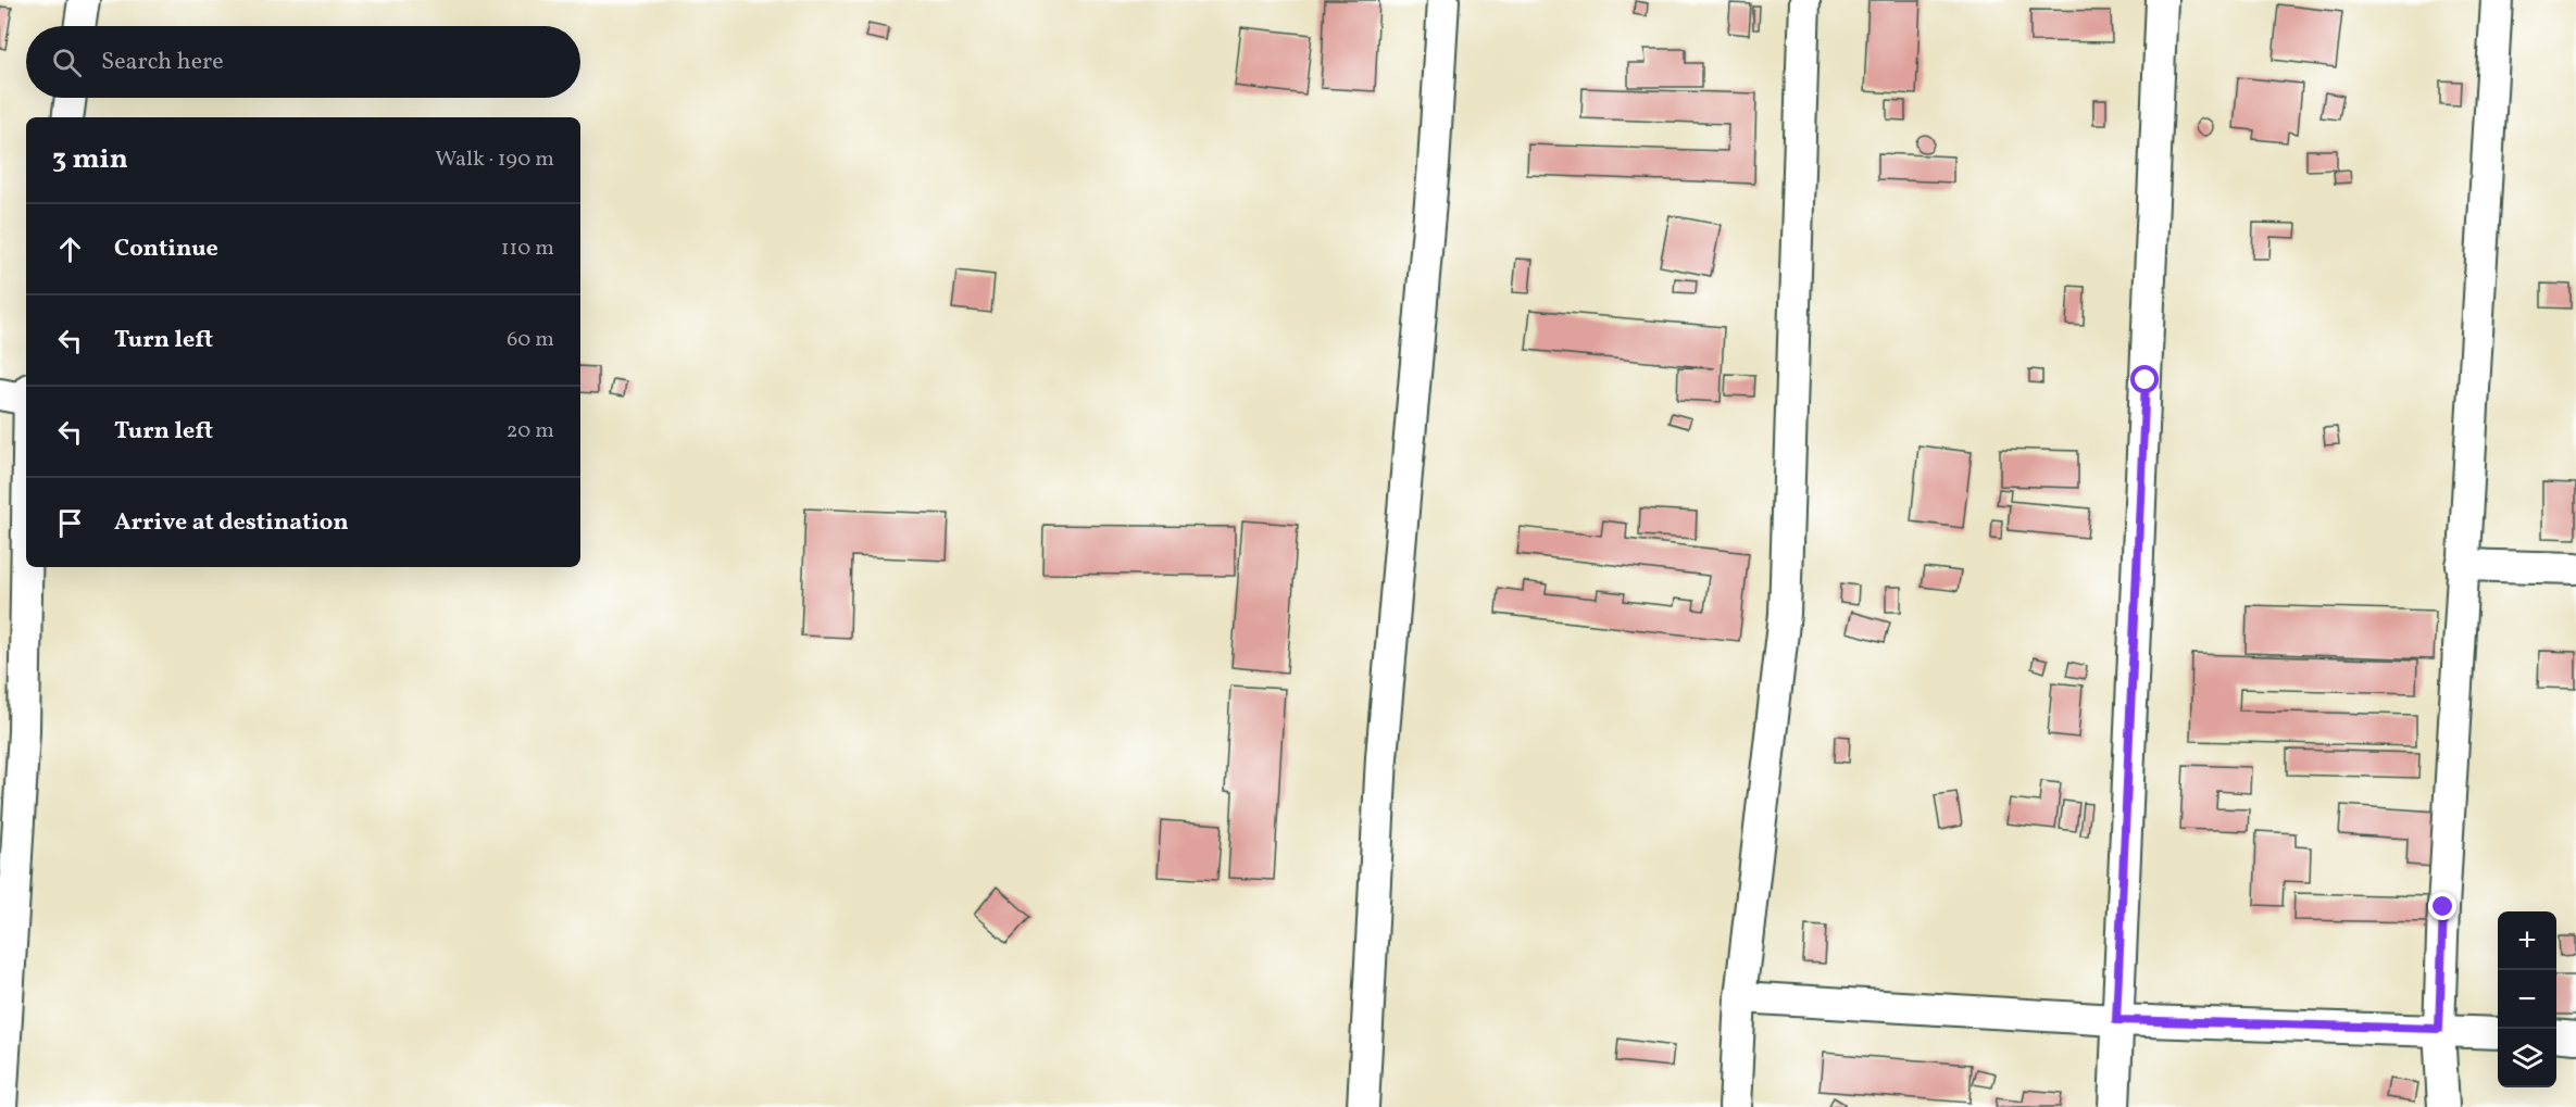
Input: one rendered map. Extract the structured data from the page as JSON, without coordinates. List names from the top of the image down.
{
  "page": {
    "search": "Search here",
    "heading": ["3 min", "Walk · 190 m"],
    "list": [
      ["Continue", "110 m"],
      ["Turn left", "60 m"],
      ["Turn left", "20 m"],
      "Arrive at destination"
    ],
    "map_buttons": ["+", "−"]
  }
}
